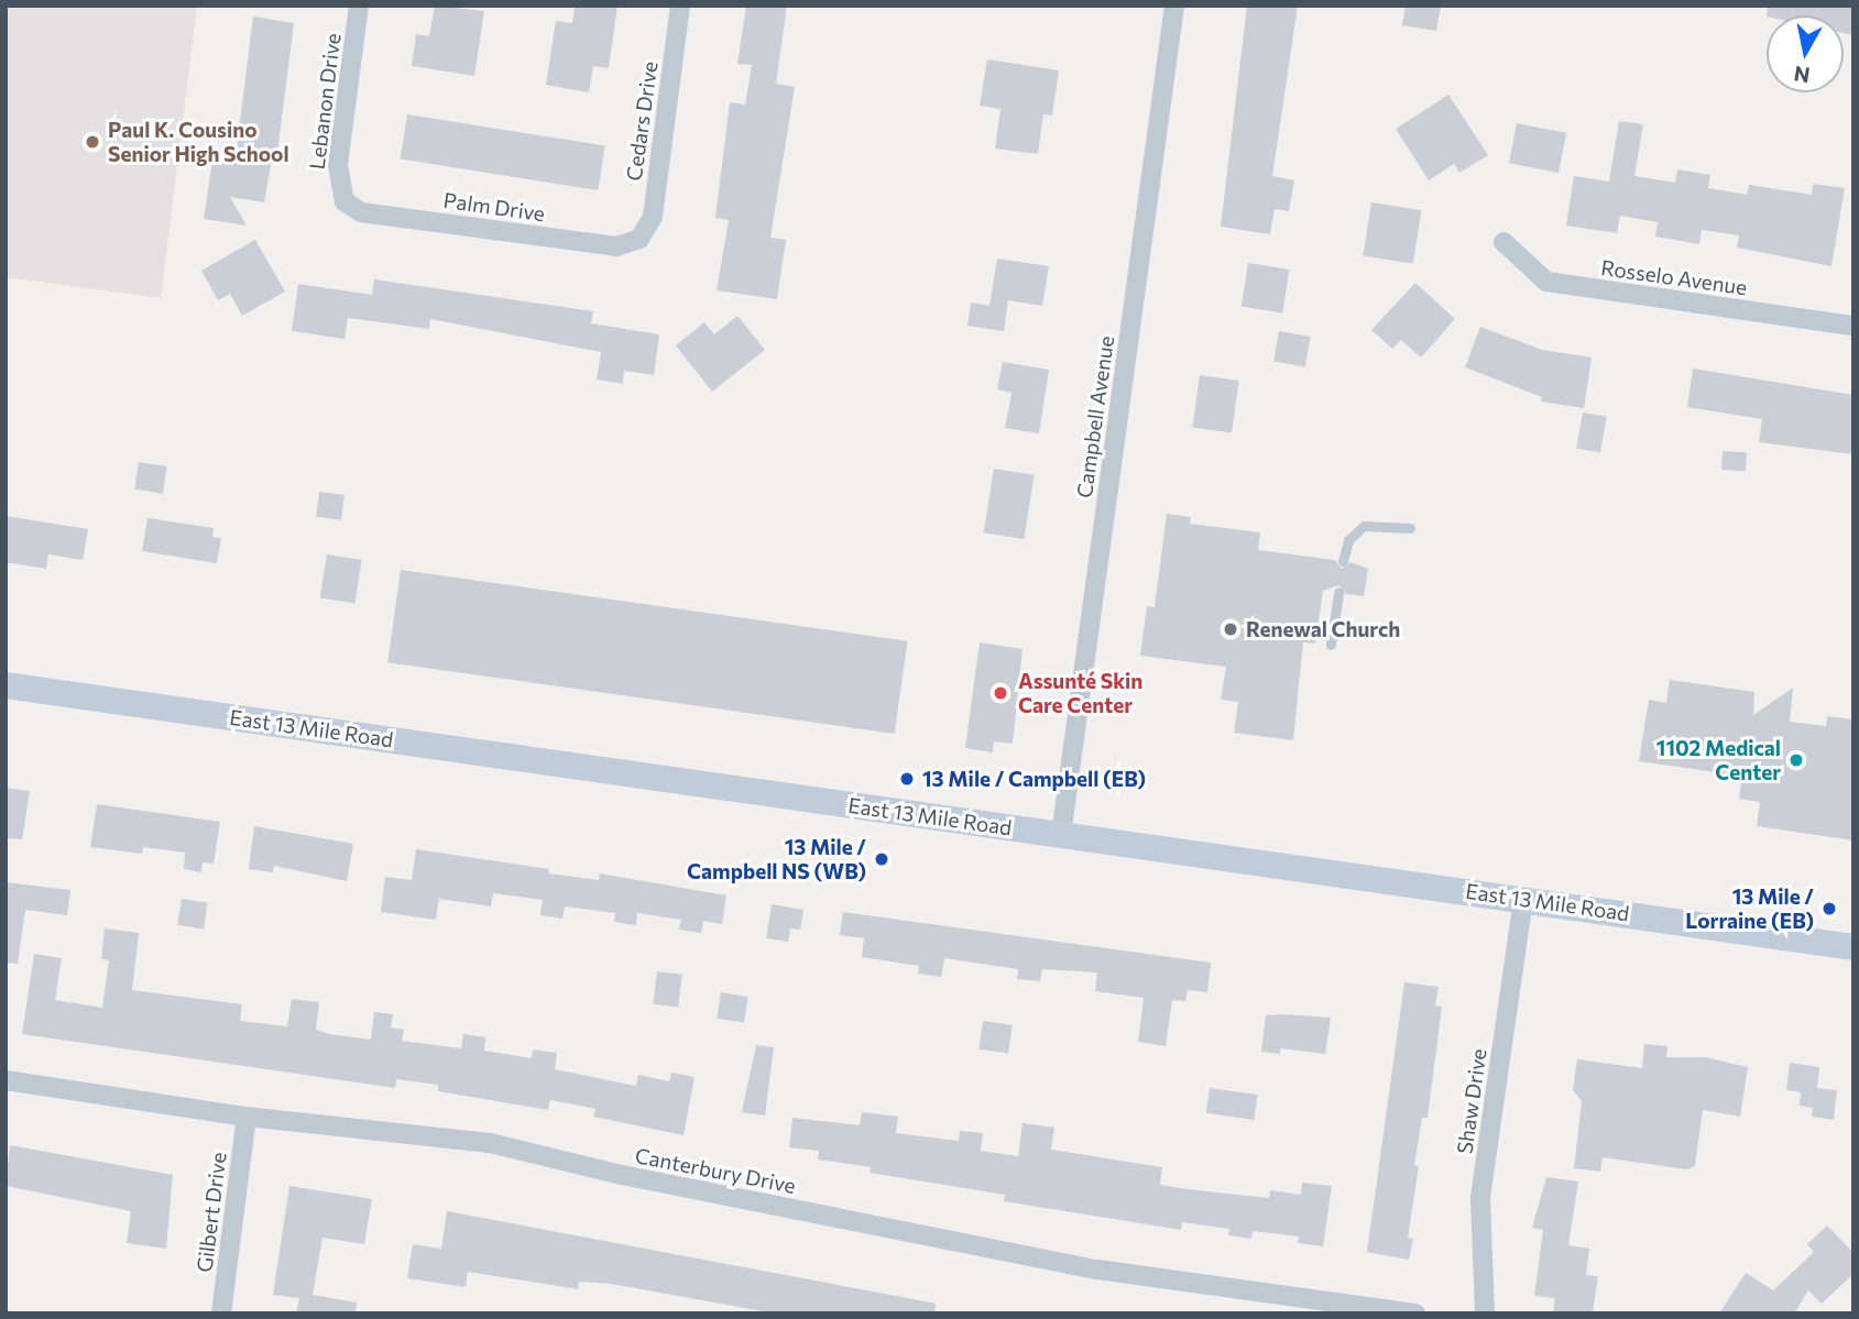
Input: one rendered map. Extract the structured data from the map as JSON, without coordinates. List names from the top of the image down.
{
  "streets": {
    "main road": ["East 13 Mile Road"],
    "street": [
      "Lebanon Drive",
      "Cedars Drive",
      "Palm Drive",
      "Rosselo Avenue",
      "Campbell Avenue",
      "Shaw Drive",
      "Canterbury Drive",
      "Gilbert Drive"
    ]
  },
  "crossings": [
    ["Lebanon Drive", "Palm Drive"],
    ["Cedars Drive", "Palm Drive"],
    ["Campbell Avenue", "East 13 Mile Road"],
    ["East 13 Mile Road", "Shaw Drive"],
    ["Canterbury Drive", "Gilbert Drive"]
  ],
  "places": [
    "Paul K. Cousino Senior High School",
    "Renewal Church",
    "Assunté Skin Care Center",
    "1102 Medical Center",
    "13 Mile / Campbell (EB)",
    "13 Mile / Campbell NS (WB)",
    "13 Mile / Lorraine (EB)"
  ],
  "north": "bottom"
}
